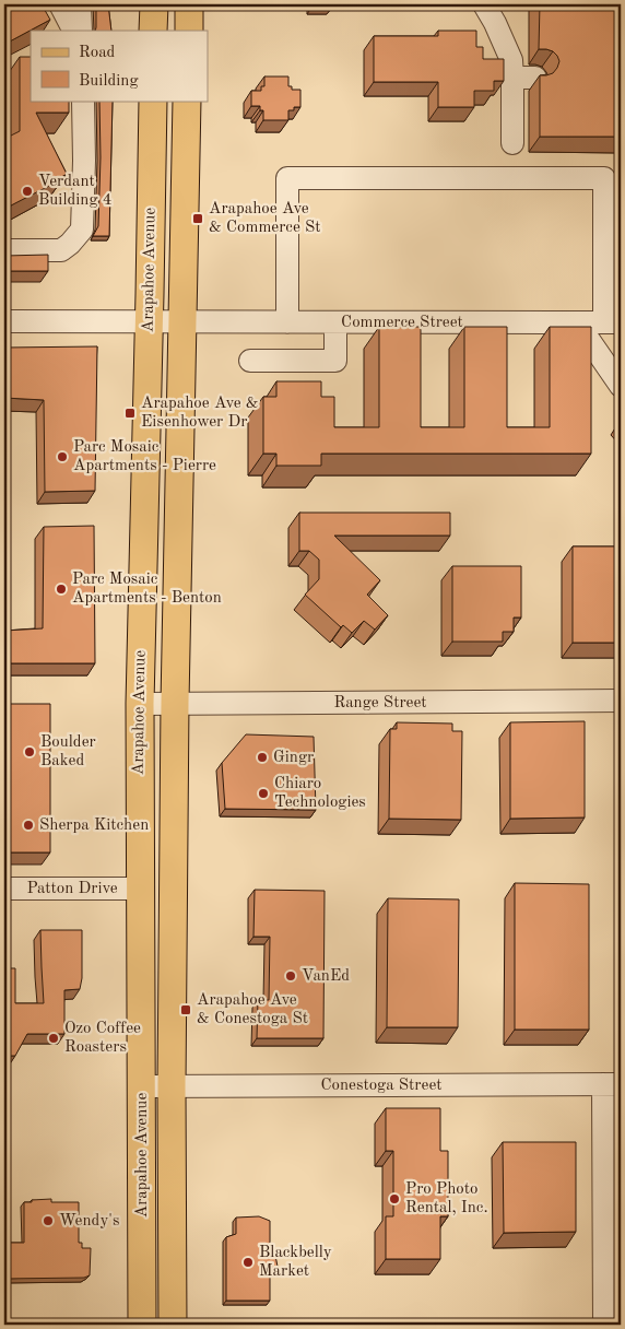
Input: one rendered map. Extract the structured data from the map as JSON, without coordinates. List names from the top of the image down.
{
  "streets": {
    "main road": ["Arapahoe Avenue"],
    "street": [
      "Commerce Street",
      "Range Street",
      "Patton Drive",
      "Conestoga Street"
    ]
  },
  "crossings": [
    ["Arapahoe Avenue", "Commerce Street"],
    ["Arapahoe Avenue", "Range Street"],
    ["Arapahoe Avenue", "Patton Drive"],
    ["Arapahoe Avenue", "Conestoga Street"]
  ],
  "places": {
    "other": [
      "Verdant Building 4",
      "Parc Mosaic Apartments - Pierre",
      "Parc Mosaic Apartments - Benton",
      "Boulder Baked",
      "Gingr",
      "Chiaro Technologies",
      "Sherpa Kitchen",
      "VanEd",
      "Ozo Coffee Roasters",
      "Pro Photo Rental, Inc.",
      "Wendy's",
      "Blackbelly Market"
    ],
    "transit": ["Arapahoe Ave & Commerce St", "Arapahoe Ave & Eisenhower Dr", "Arapahoe Ave & Conestoga St"]
  },
  "legend": ["Road", "Building"]
}
